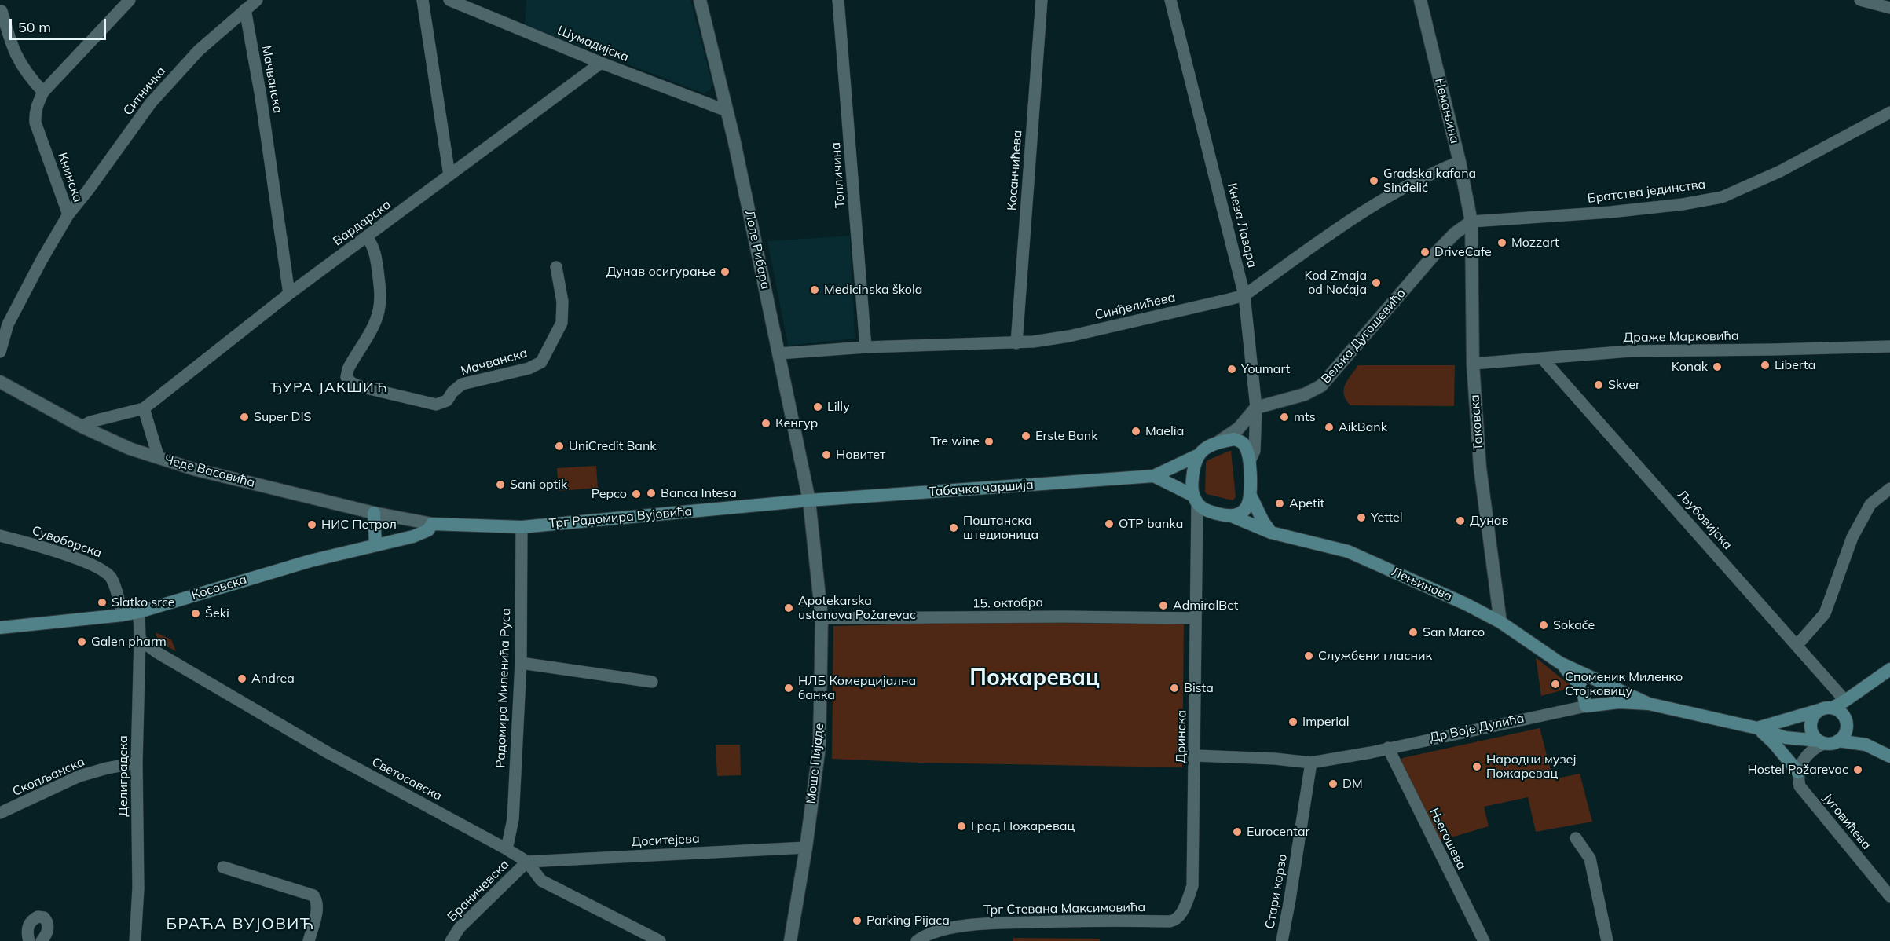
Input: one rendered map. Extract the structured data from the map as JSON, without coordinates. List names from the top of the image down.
{
  "streets": {
    "main road": [
      "Табачка чаршија",
      "Трг Радомира Вујовића",
      "Лењинова",
      "Косовска",
      "Др Воје Дулића"
    ],
    "street": [
      "Шумадијска",
      "Мачванска",
      "Ситничка",
      "Немањина",
      "Косанчићева",
      "Топличина",
      "Книнска",
      "Братства јединства",
      "Вардарска",
      "Кнеза Лазара",
      "Лоле Рибара",
      "Синђелићева",
      "Вељка Дугошевића",
      "Драже Марковића",
      "Таковска",
      "Чеде Васовића",
      "Љубовијска",
      "Сувоборска",
      "15. октобра",
      "Радомира Миленића Руса",
      "Дринска",
      "Моше Пијаде",
      "Делиградска",
      "Скопљанска",
      "Светосавска",
      "Југовићева",
      "Његошева",
      "Доситејева",
      "Браничевска",
      "Стари корзо",
      "Трг Стевана Максимовића"
    ]
  },
  "crossings": [
    ["Шумадијска", "Вардарска"],
    ["Шумадијска", "Лоле Рибара"],
    ["Мачванска", "Ситничка"],
    ["Мачванска", "Вардарска"],
    ["Ситничка", "Книнска"],
    ["Немањина", "Братства јединства"],
    ["Немањина", "Синђелићева"],
    ["Немањина", "Вељка Дугошевића"],
    ["Немањина", "Таковска"],
    ["Косанчићева", "Синђелићева"],
    ["Топличина", "Синђелићева"],
    ["Братства јединства", "Вељка Дугошевића"],
    ["Братства јединства", "Таковска"],
    ["Вардарска", "Чеде Васовића"],
    ["Кнеза Лазара", "Синђелићева"],
    ["Кнеза Лазара", "Вељка Дугошевића"],
    ["Кнеза Лазара", "Табачка чаршија"],
    ["Кнеза Лазара", "Лењинова"],
    ["Кнеза Лазара", "Дринска"],
    ["Лоле Рибара", "Синђелићева"],
    ["Лоле Рибара", "Табачка чаршија"],
    ["Лоле Рибара", "Трг Радомира Вујовића"],
    ["Лоле Рибара", "Моше Пијаде"],
    ["Вељка Дугошевића", "Таковска"],
    ["Драже Марковића", "Таковска"],
    ["Драже Марковића", "Љубовијска"],
    ["Таковска", "Лењинова"],
    ["Чеде Васовића", "Трг Радомира Вујовића"],
    ["Чеде Васовића", "Косовска"],
    ["Табачка чаршија", "Трг Радомира Вујовића"],
    ["Табачка чаршија", "Лењинова"],
    ["Табачка чаршија", "Дринска"],
    ["Табачка чаршија", "Моше Пијаде"],
    ["Трг Радомира Вујовића", "Косовска"],
    ["Трг Радомира Вујовића", "Радомира Миленића Руса"],
    ["Трг Радомира Вујовића", "Моше Пијаде"],
    ["Љубовијска", "Др Воје Дулића"],
    ["Сувоборска", "Косовска"],
    ["Лењинова", "Др Воје Дулића"],
    ["Лењинова", "Дринска"],
    ["Косовска", "Делиградска"],
    ["15. октобра", "Дринска"],
    ["15. октобра", "Моше Пијаде"],
    ["Радомира Миленића Руса", "Светосавска"],
    ["Др Воје Дулића", "Дринска"],
    ["Др Воје Дулића", "Његошева"],
    ["Др Воје Дулића", "Стари корзо"],
    ["Дринска", "Трг Стевана Максимовића"],
    ["Моше Пијаде", "Доситејева"],
    ["Делиградска", "Скопљанска"],
    ["Делиградска", "Светосавска"],
    ["Светосавска", "Доситејева"],
    ["Светосавска", "Браничевска"],
    ["Доситејева", "Браничевска"]
  ],
  "districts": ["ЂУРА ЈАКШИЋ", "Пожаревац", "БРАЋА ВУЈОВИЋ"],
  "places": [
    "Gradska kafana Sinđelić",
    "Mozzart",
    "DriveCafe",
    "Дунав осигурање",
    "Kod Zmaja od Noćaja",
    "Medicinska škola",
    "Liberta",
    "Konak",
    "Youmart",
    "Skver",
    "Lilly",
    "Super DIS",
    "mts",
    "Кенгур",
    "AikBank",
    "Maelia",
    "Erste Bank",
    "Tre wine",
    "UniCredit Bank",
    "Новитет",
    "Sani optik",
    "Banca Intesa",
    "Pepco",
    "Apetit",
    "Yettel",
    "Дунав",
    "OTP banka",
    "НИС Петрол",
    "Поштанска штедионица",
    "Slatko srce",
    "AdmiralBet",
    "Apotekarska ustanova Požarevac",
    "Šeki",
    "Sokače",
    "San Marco",
    "Galen pharm",
    "Службени гласник",
    "Andrea",
    "Споменик Миленко Стојковицу",
    "НЛБ Комерцијална банка",
    "Bista",
    "Imperial",
    "Народни музеј Пожаревац",
    "Hostel Požarevac",
    "DM",
    "Град Пожаревац",
    "Eurocentar",
    "Parking Pijaca"
  ],
  "scale_bar": "50 m"
}
